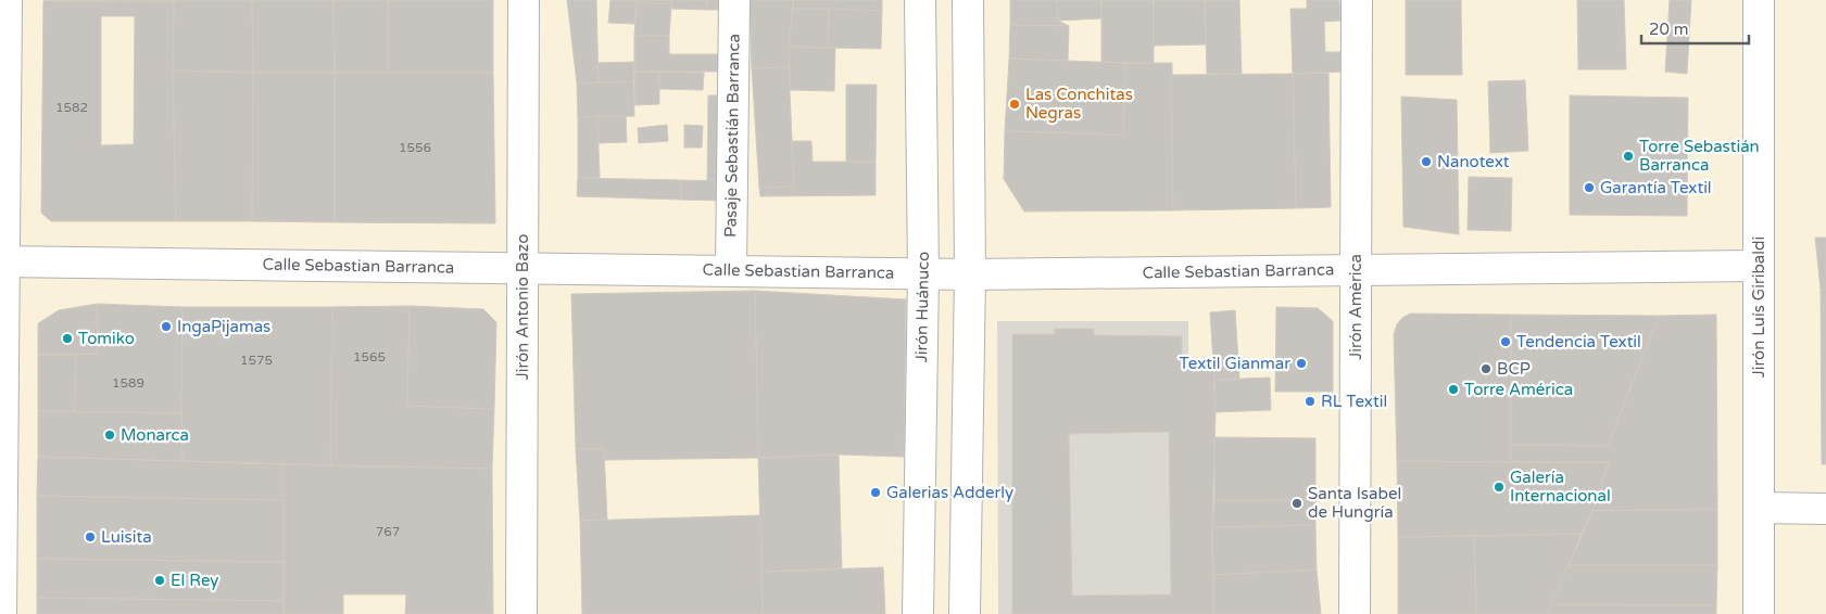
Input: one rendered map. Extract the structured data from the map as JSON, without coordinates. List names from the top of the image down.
{
  "streets": {
    "street": [
      "Pasaje Sebastián Barranca",
      "Calle Sebastian Barranca",
      "Jirón Antonio Bazo",
      "Jirón Huánuco",
      "Jirón Amèrica",
      "Jirón Luís Giribaldi"
    ]
  },
  "crossings": [
    ["Pasaje Sebastián Barranca", "Calle Sebastian Barranca"],
    ["Calle Sebastian Barranca", "Jirón Antonio Bazo"],
    ["Calle Sebastian Barranca", "Jirón Huánuco"],
    ["Calle Sebastian Barranca", "Jirón Amèrica"],
    ["Calle Sebastian Barranca", "Jirón Luís Giribaldi"]
  ],
  "places": [
    "Las Conchitas Negras",
    "Torre Sebastián Barranca",
    "Nanotext",
    "Garantía Textil",
    "IngaPijamas",
    "Tomiko",
    "Tendencia Textil",
    "Textil Gianmar",
    "BCP",
    "Torre América",
    "RL Textil",
    "Monarca",
    "Galería Internacional",
    "Galerias Adderly",
    "Santa Isabel de Hungría",
    "Luisita",
    "El Rey"
  ],
  "house_numbers": [
    "1582",
    "1556",
    "1565",
    "1575",
    "1589",
    "767"
  ],
  "scale_bar": "20 m"
}
